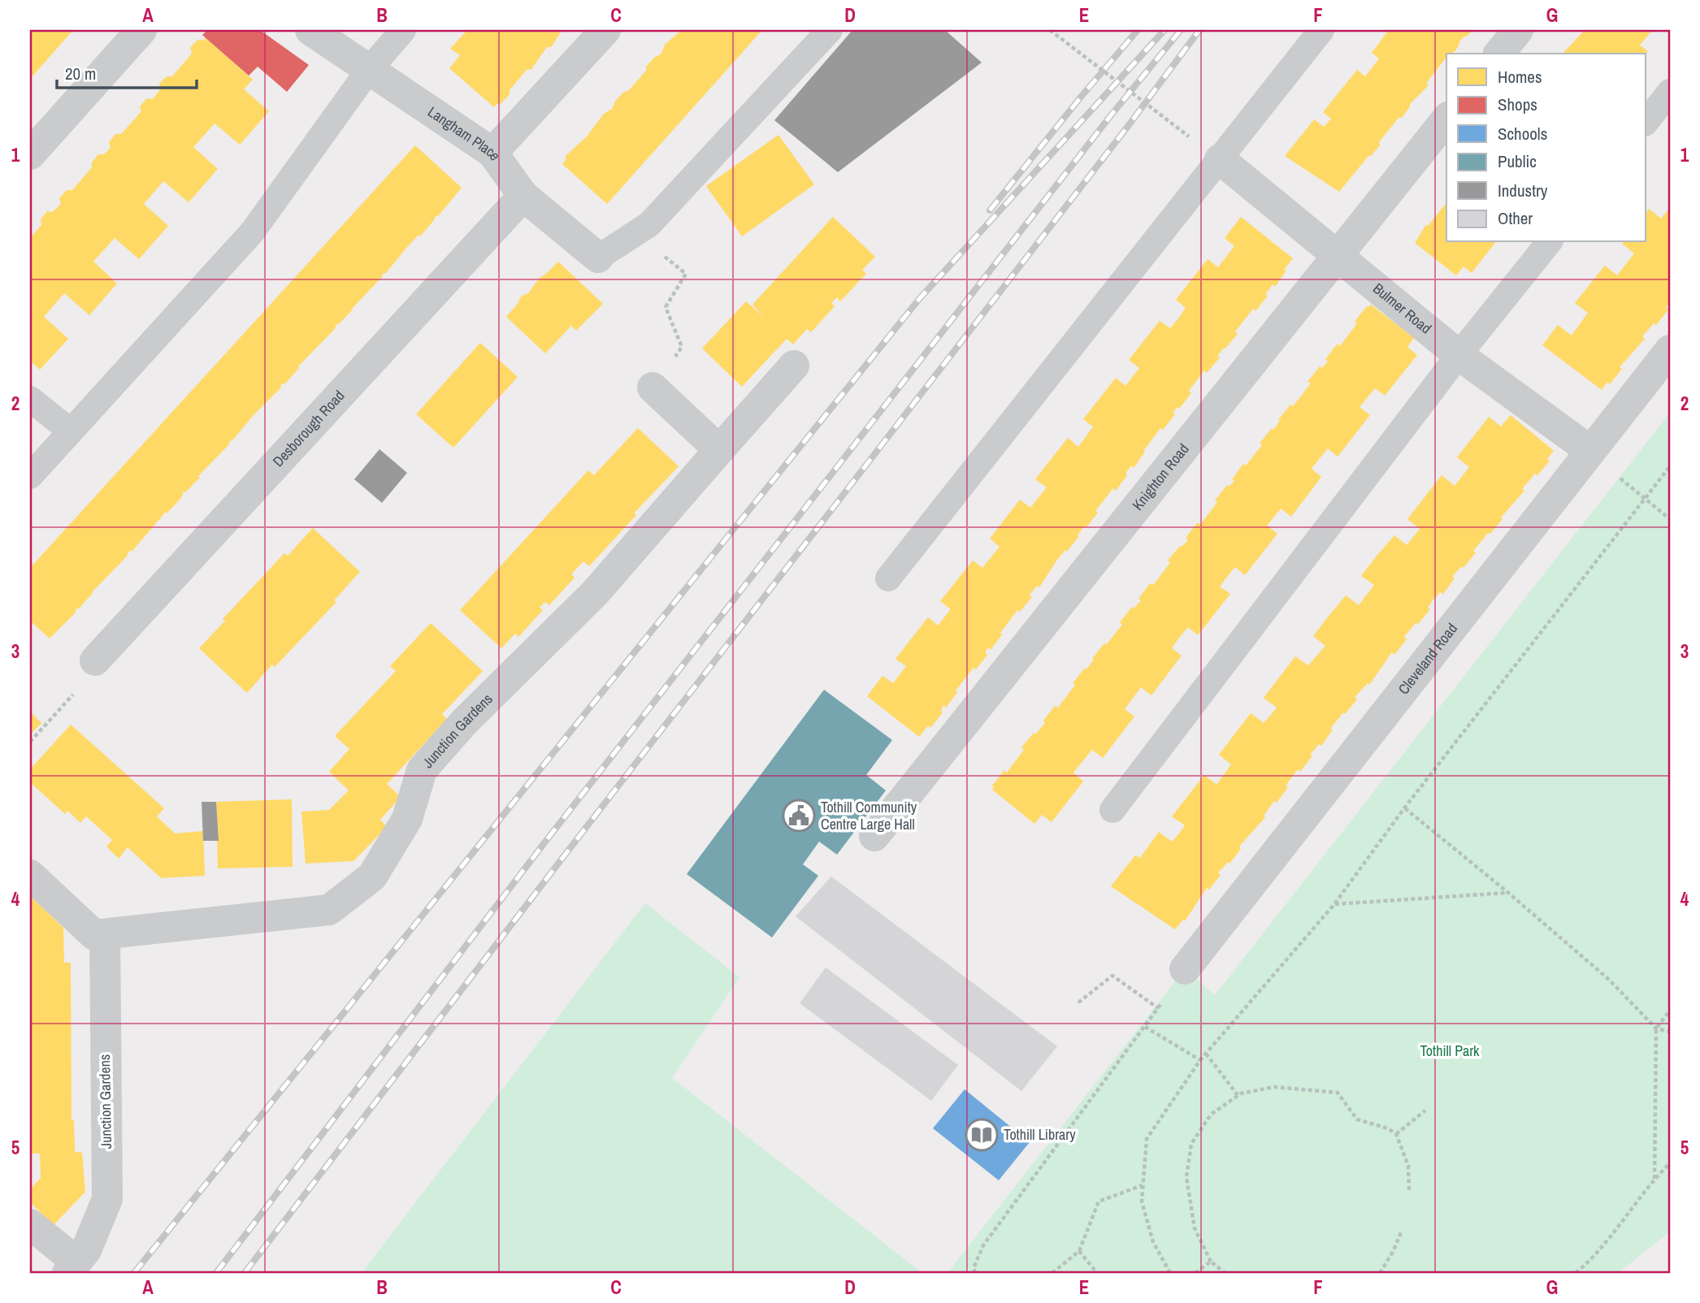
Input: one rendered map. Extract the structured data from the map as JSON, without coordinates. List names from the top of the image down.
{
  "streets": {
    "street": [
      "Langham Place",
      "Bulmer Road",
      "Desborough Road",
      "Knighton Road",
      "Cleveland Road",
      "Junction Gardens"
    ]
  },
  "crossings": [
    ["Langham Place", "Desborough Road"],
    ["Bulmer Road", "Knighton Road"],
    ["Bulmer Road", "Cleveland Road"]
  ],
  "parks": ["Tothill Park"],
  "places": {
    "public building": ["Tothill Community Centre Large Hall"],
    "library": ["Tothill Library"]
  },
  "legend": [
    "Homes",
    "Shops",
    "Schools",
    "Public",
    "Industry",
    "Other"
  ],
  "scale_bar": "20 m",
  "grid": {
    "columns": [
      "A",
      "B",
      "C",
      "D",
      "E",
      "F",
      "G"
    ],
    "rows": [
      "1",
      "2",
      "3",
      "4",
      "5"
    ]
  }
}
